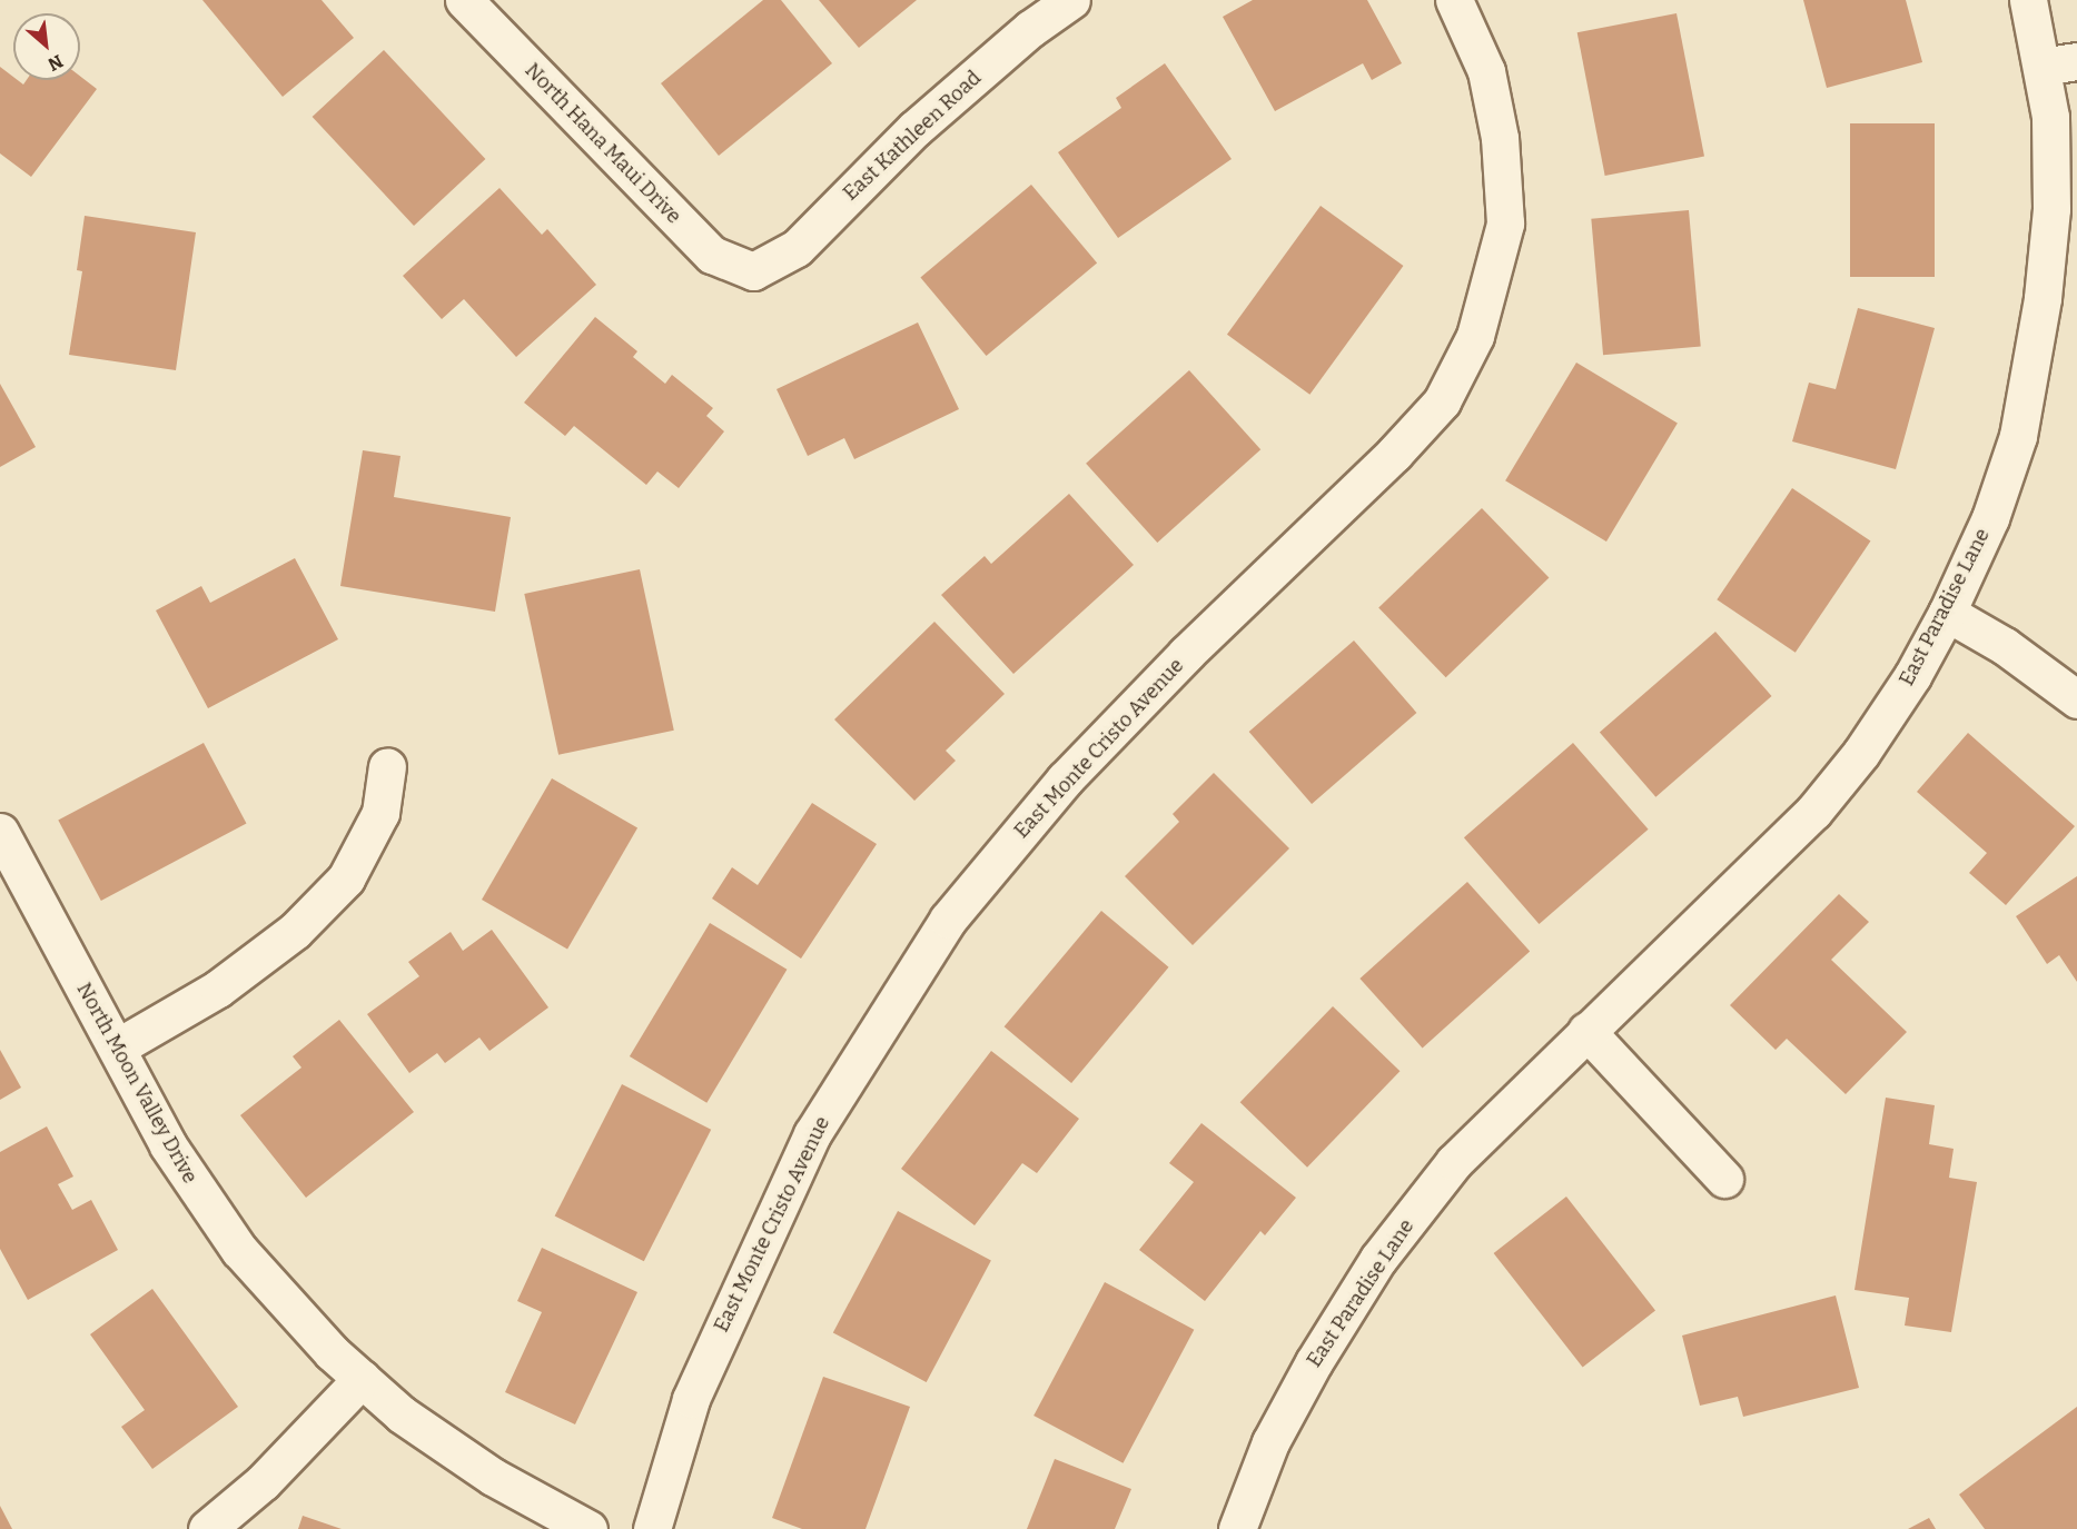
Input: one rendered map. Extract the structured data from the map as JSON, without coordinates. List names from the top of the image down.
{
  "streets": {
    "street": [
      "East Kathleen Road",
      "North Hana Maui Drive",
      "East Paradise Lane",
      "East Monte Cristo Avenue",
      "North Moon Valley Drive"
    ]
  },
  "crossings": [
    ["East Kathleen Road", "North Hana Maui Drive"]
  ],
  "north": "bottom right"
}
